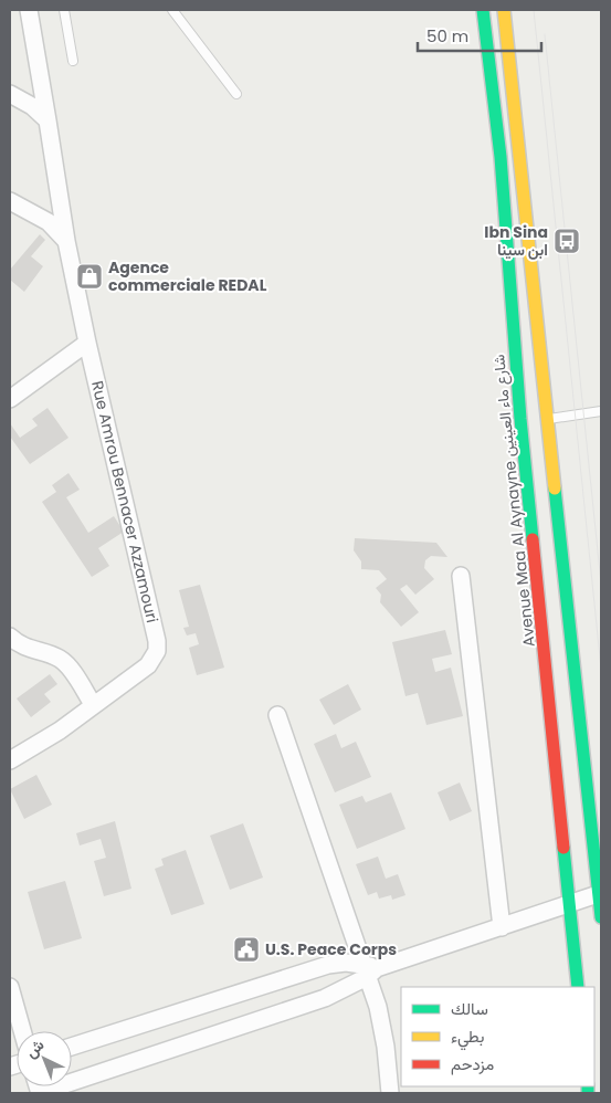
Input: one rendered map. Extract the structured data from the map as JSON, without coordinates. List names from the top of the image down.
{
  "streets": {
    "street": ["Avenue Maa Al Aynayne شارع ماء العينين", "Rue Amrou Bennacer Azzamouri"]
  },
  "places": {
    "bus stop": ["Ibn Sina ابن سينا"],
    "shop": ["Agence commerciale REDAL"],
    "public building": ["U.S. Peace Corps"]
  },
  "legend": ["سالك", "بطيء", "مزدحم"],
  "scale_bar": "50 m",
  "north": "top left"
}
